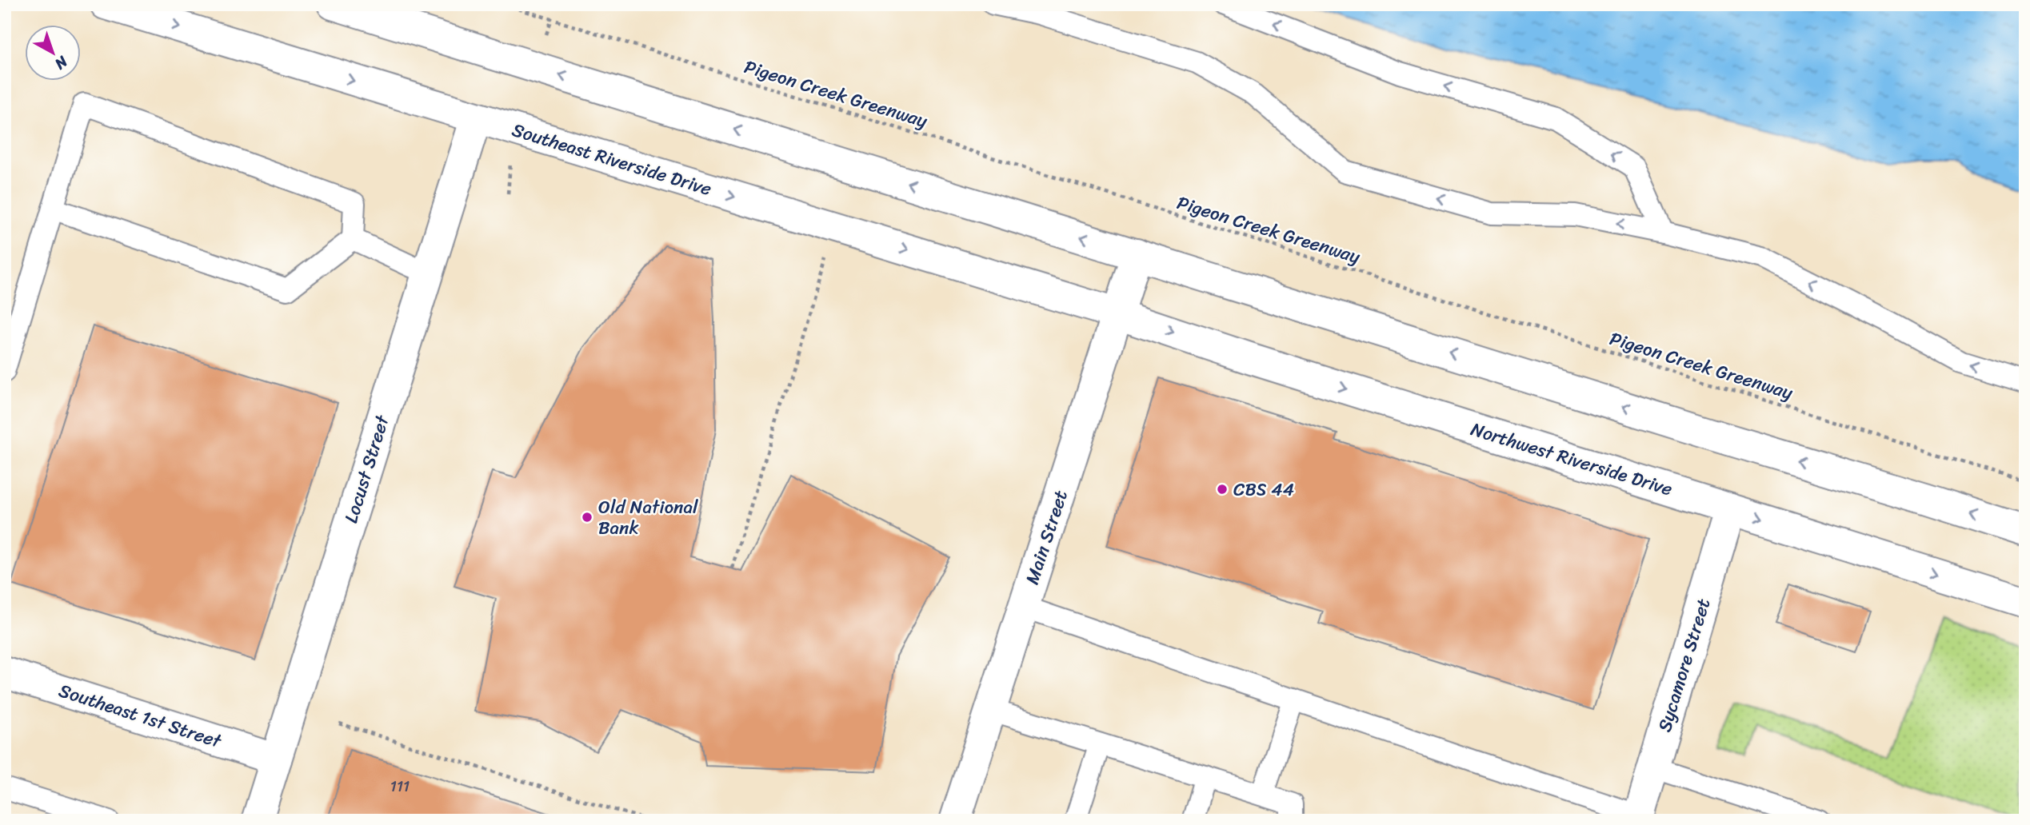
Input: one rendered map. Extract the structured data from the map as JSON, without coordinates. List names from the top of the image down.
{
  "streets": {
    "main road": [
      "Southeast Riverside Drive",
      "Northwest Riverside Drive",
      "Locust Street",
      "Main Street",
      "Sycamore Street",
      "Southeast 1st Street"
    ],
    "path": ["Pigeon Creek Greenway"]
  },
  "crossings": [
    ["Southeast Riverside Drive", "Northwest Riverside Drive"],
    ["Southeast Riverside Drive", "Locust Street"],
    ["Southeast Riverside Drive", "Main Street"],
    ["Northwest Riverside Drive", "Main Street"],
    ["Northwest Riverside Drive", "Sycamore Street"],
    ["Locust Street", "Southeast 1st Street"]
  ],
  "places": ["CBS 44", "Old National Bank"],
  "house_numbers": ["111"],
  "north": "bottom right"
}
